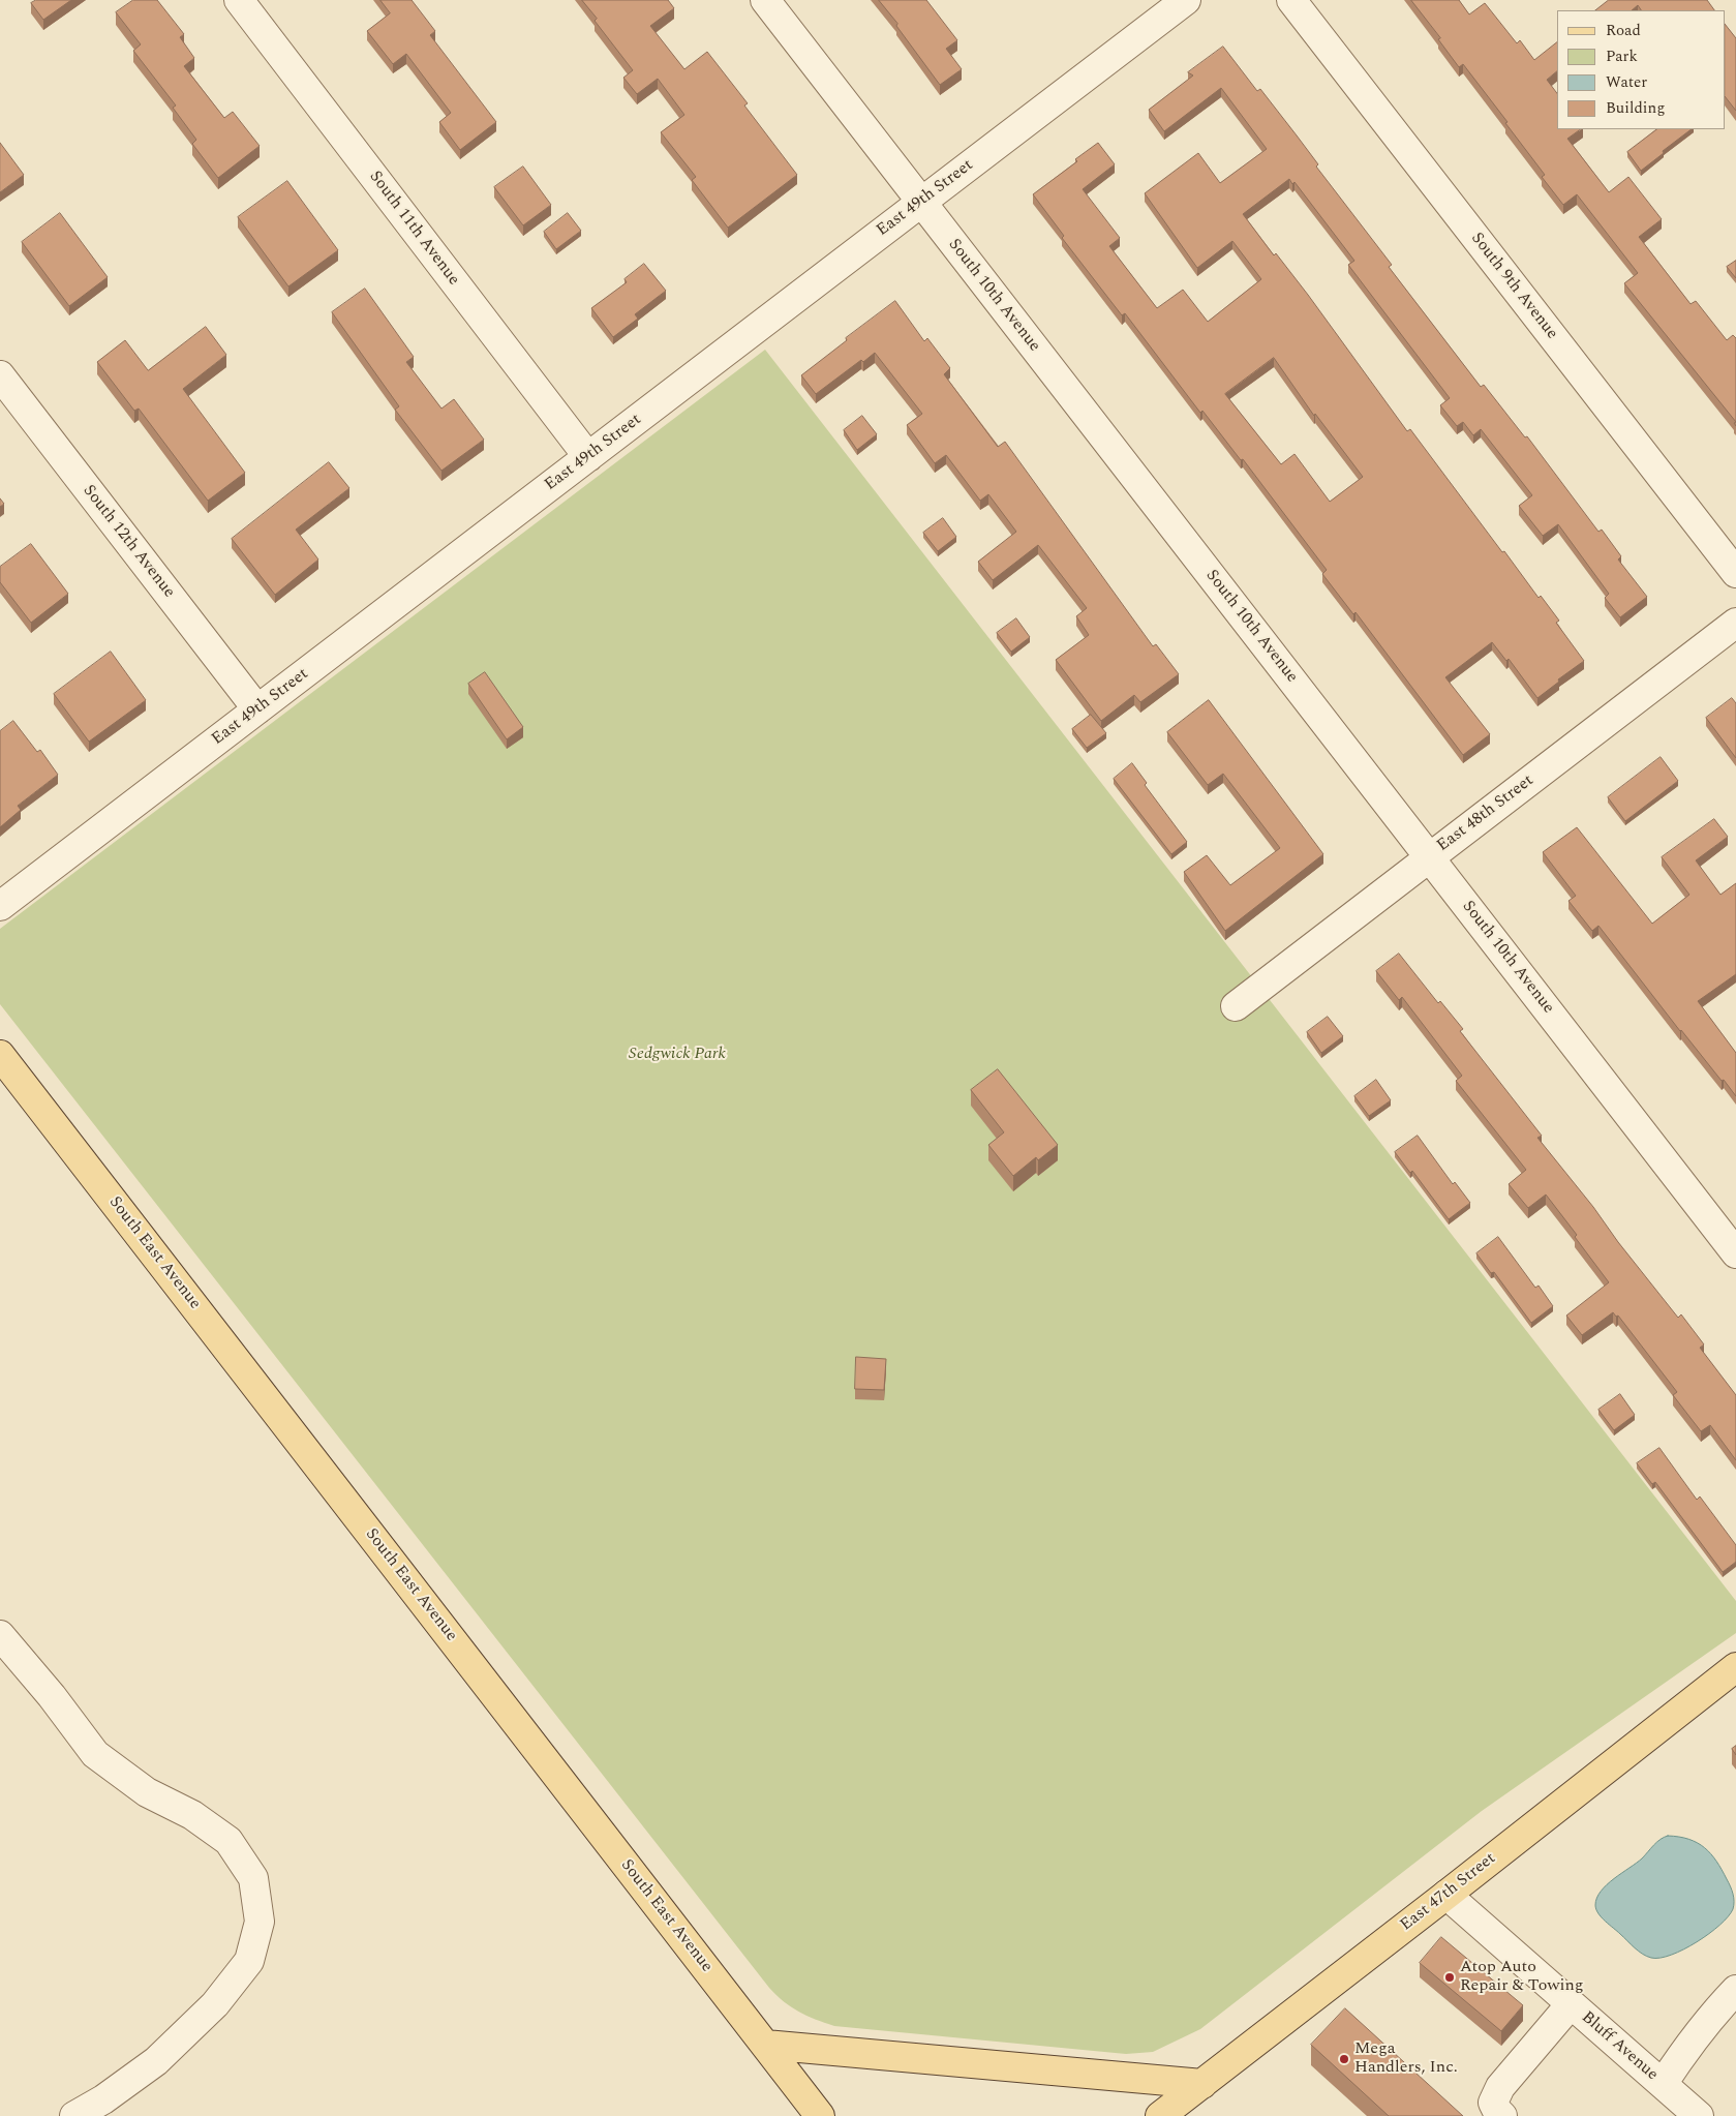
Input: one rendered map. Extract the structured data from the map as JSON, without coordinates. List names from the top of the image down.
{
  "streets": {
    "main road": ["South East Avenue", "East 47th Street"],
    "street": [
      "East 49th Street",
      "South 11th Avenue",
      "South 9th Avenue",
      "South 10th Avenue",
      "South 12th Avenue",
      "East 48th Street",
      "Bluff Avenue"
    ]
  },
  "crossings": [
    ["East 49th Street", "South 11th Avenue"],
    ["East 49th Street", "South 10th Avenue"],
    ["East 49th Street", "South 12th Avenue"],
    ["South 10th Avenue", "East 48th Street"],
    ["East 47th Street", "Bluff Avenue"]
  ],
  "parks": ["Sedgwick Park"],
  "places": ["Atop Auto Repair & Towing", "Mega Handlers, Inc."],
  "legend": [
    "Road",
    "Park",
    "Water",
    "Building"
  ]
}
